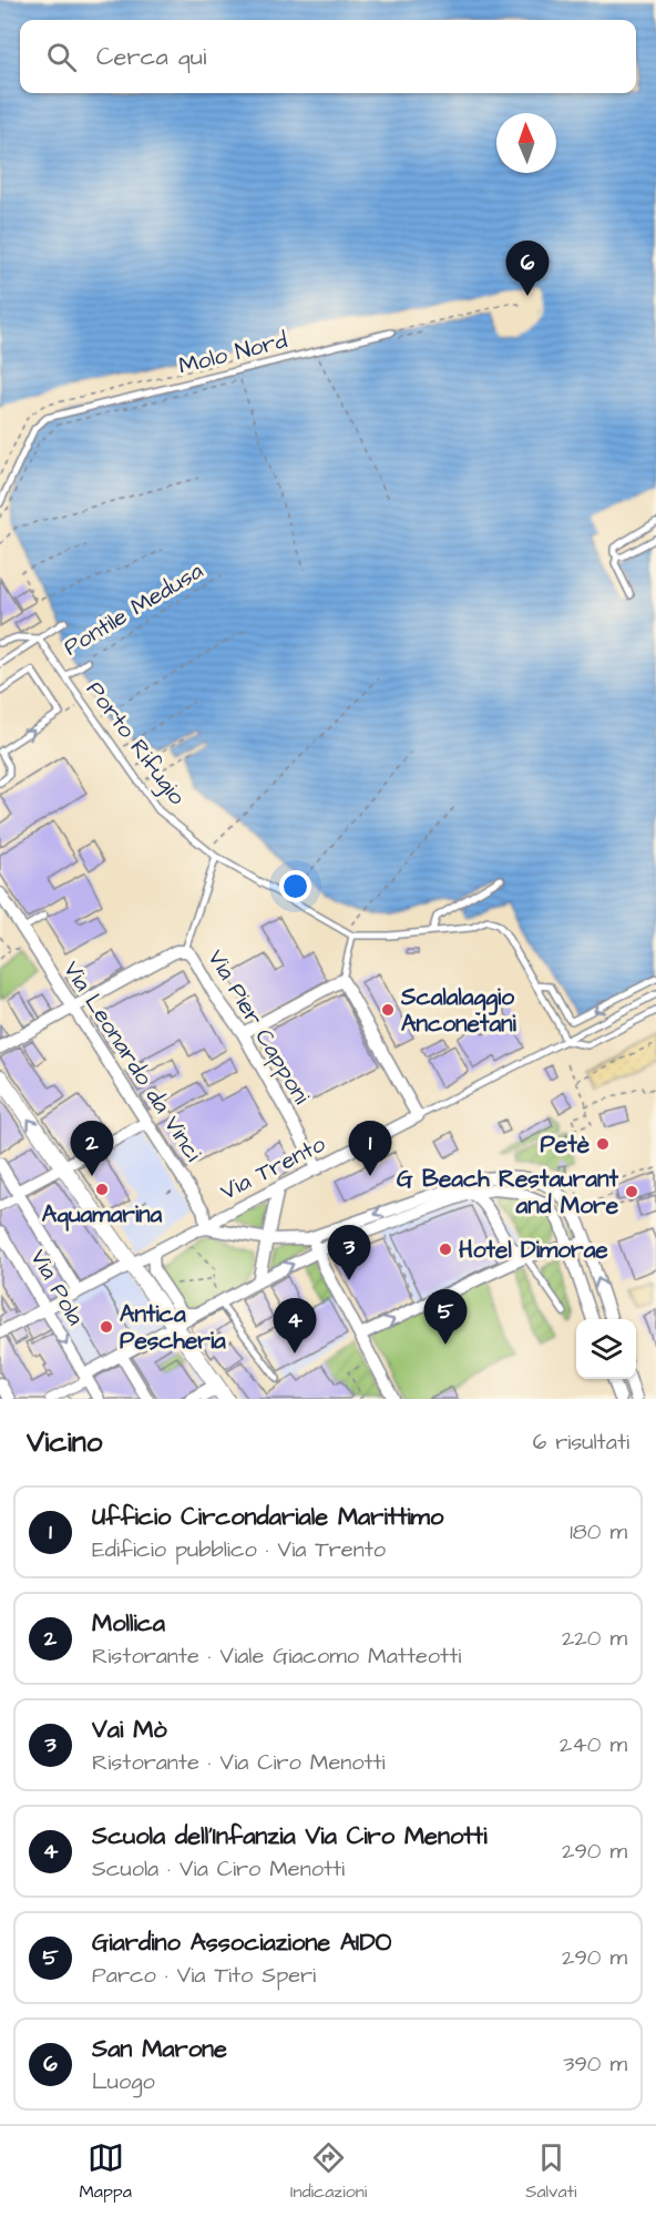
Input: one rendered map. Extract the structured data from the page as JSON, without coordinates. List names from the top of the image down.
{
  "streets": {
    "street": [
      "Via Pier Capponi",
      "Via Leonardo da Vinci",
      "Via Trento",
      "Via Pola"
    ],
    "lane": ["Molo Nord", "Porto Rifugio"],
    "path": ["Pontile Medusa"]
  },
  "crossings": [
    ["Via Pier Capponi", "Via Leonardo da Vinci"],
    ["Via Pier Capponi", "Via Trento"],
    ["Via Leonardo da Vinci", "Via Trento"],
    ["Via Trento", "Via Pola"]
  ],
  "places": [
    "Scalalaggio Anconetani",
    "Petè",
    "Aquamarina",
    "G Beach Restaurant and More",
    "Hotel Dimorae",
    "Antica Pescheria"
  ],
  "north": "top",
  "page": {
    "search": "Cerca qui",
    "pins": [
      "6",
      "1",
      "2",
      "3",
      "5",
      "4"
    ],
    "heading": ["Vicino", "6 risultati"],
    "list": [
      {
        "mark": "1",
        "name": "Ufficio Circondariale Marittimo",
        "note": "Edificio pubblico · Via Trento",
        "value": "180 m"
      },
      {
        "mark": "2",
        "name": "Mollica",
        "note": "Ristorante · Viale Giacomo Matteotti",
        "value": "220 m"
      },
      {
        "mark": "3",
        "name": "Vai Mò",
        "note": "Ristorante · Via Ciro Menotti",
        "value": "240 m"
      },
      {
        "mark": "4",
        "name": "Scuola dell’Infanzia Via Ciro Menotti",
        "note": "Scuola · Via Ciro Menotti",
        "value": "290 m"
      },
      {
        "mark": "5",
        "name": "Giardino Associazione AIDO",
        "note": "Parco · Via Tito Speri",
        "value": "290 m"
      },
      {
        "mark": "6",
        "name": "San Marone",
        "note": "Luogo",
        "value": "390 m"
      }
    ],
    "nav": ["Mappa", "Indicazioni", "Salvati"]
  }
}
